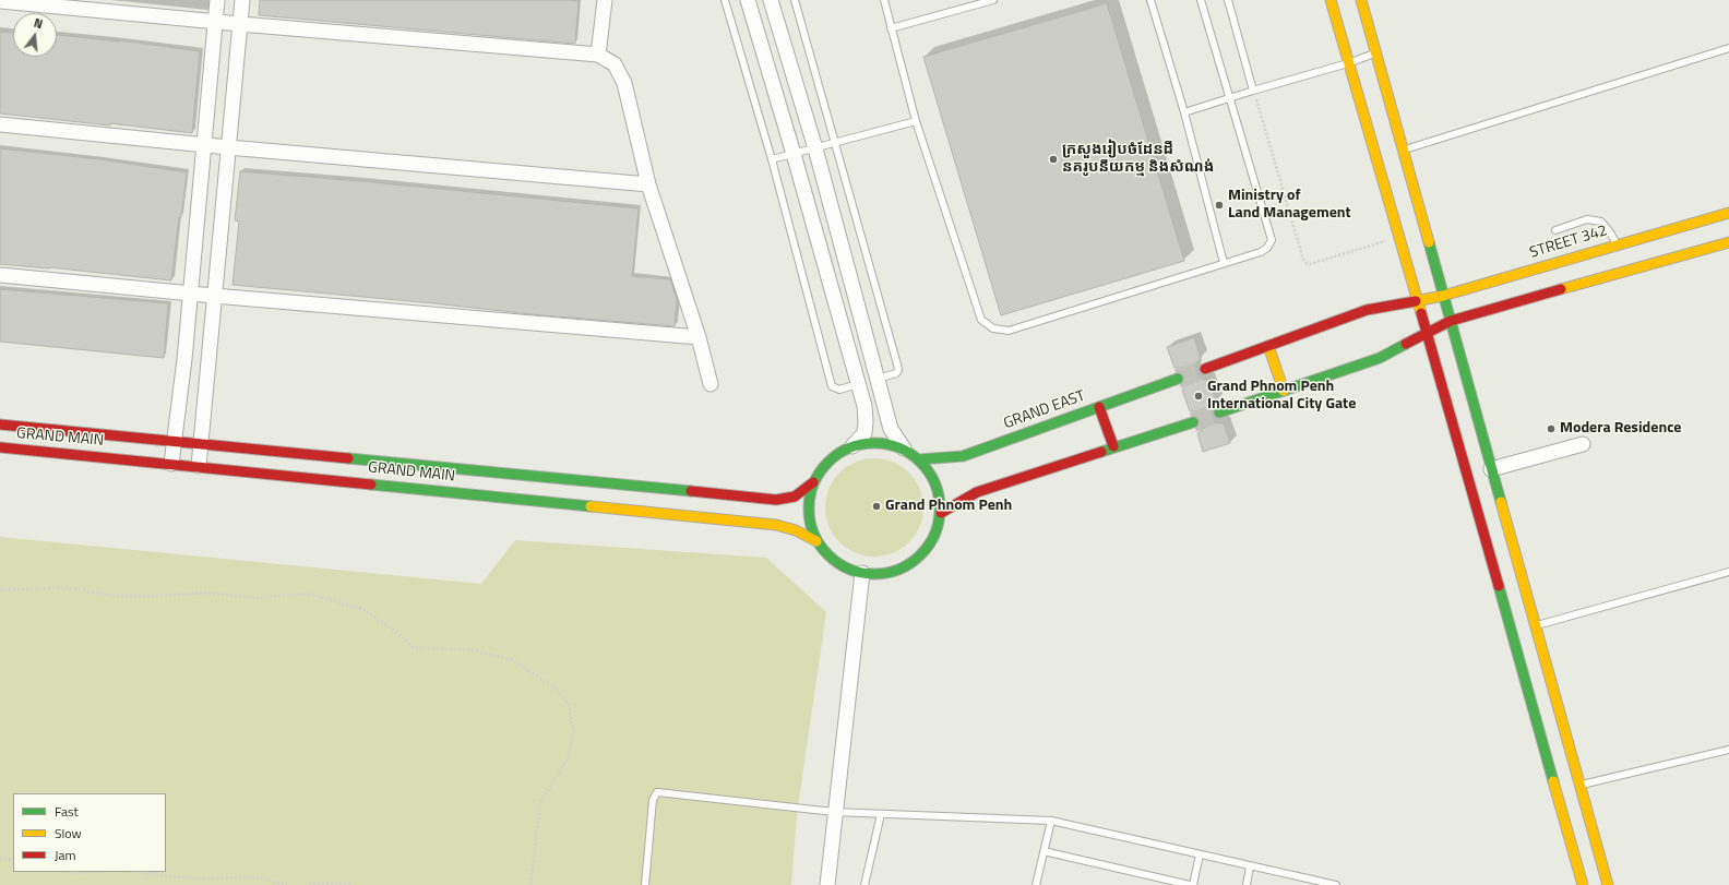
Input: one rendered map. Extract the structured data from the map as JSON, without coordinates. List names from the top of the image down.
{
  "streets": {
    "street": ["STREET 342", "GRAND EAST", "GRAND MAIN"]
  },
  "crossings": [
    ["GRAND EAST", "GRAND MAIN"]
  ],
  "places": [
    "ក្រសួងរៀបចំដែនដី នគរូបនីយកម្ម និងសំណង់",
    "Ministry of Land Management",
    "Grand Phnom Penh International City Gate",
    "Modera Residence",
    "Grand Phnom Penh"
  ],
  "legend": ["Fast", "Slow", "Jam"],
  "north": "top"
}
